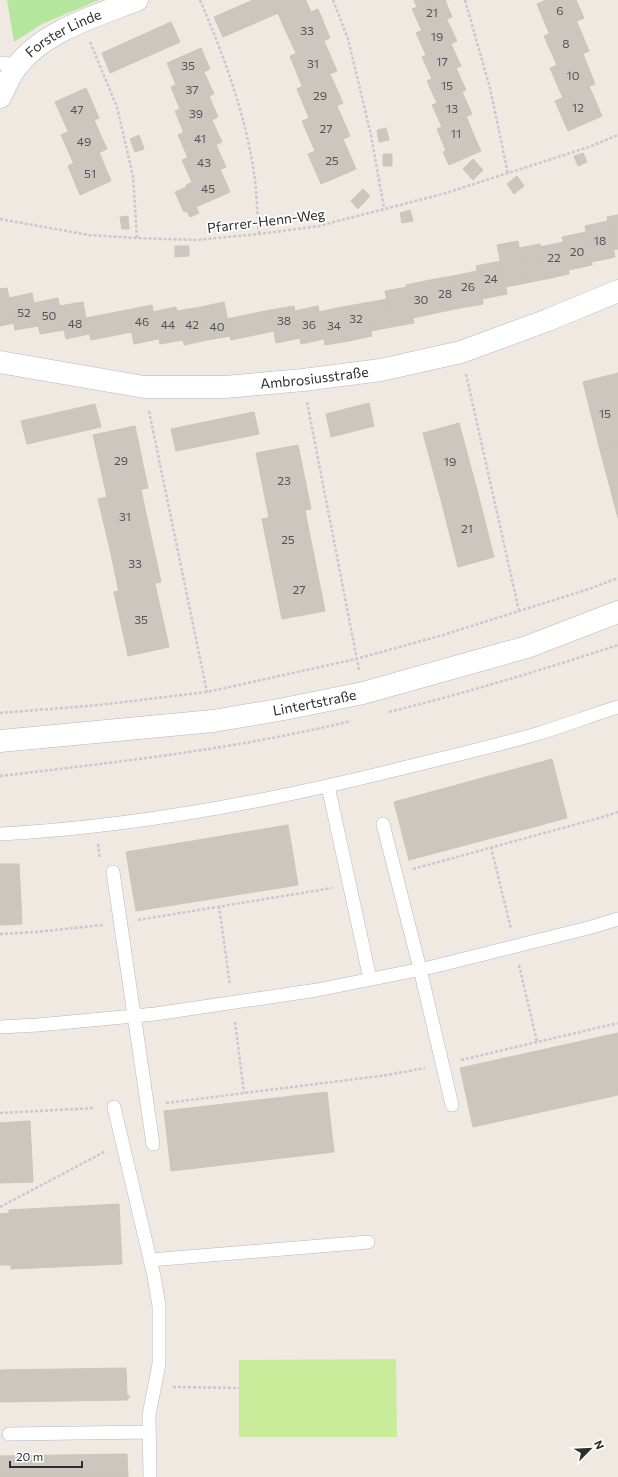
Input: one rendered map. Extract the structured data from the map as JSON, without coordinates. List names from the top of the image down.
{
  "streets": {
    "street": ["Forster Linde", "Ambrosiusstraße", "Lintertstraße"],
    "path": ["Pfarrer-Henn-Weg"]
  },
  "house_numbers": [
    "6",
    "21",
    "33",
    "19",
    "8",
    "17",
    "31",
    "35",
    "10",
    "15",
    "37",
    "29",
    "12",
    "13",
    "47",
    "39",
    "27",
    "11",
    "41",
    "49",
    "25",
    "43",
    "51",
    "45",
    "18",
    "20",
    "22",
    "24",
    "26",
    "28",
    "30",
    "52",
    "50",
    "32",
    "38",
    "46",
    "48",
    "44",
    "42",
    "36",
    "34",
    "40",
    "15",
    "29",
    "19",
    "23",
    "31",
    "21",
    "25",
    "33",
    "27",
    "35"
  ],
  "scale_bar": "20 m",
  "north": "top right"
}
